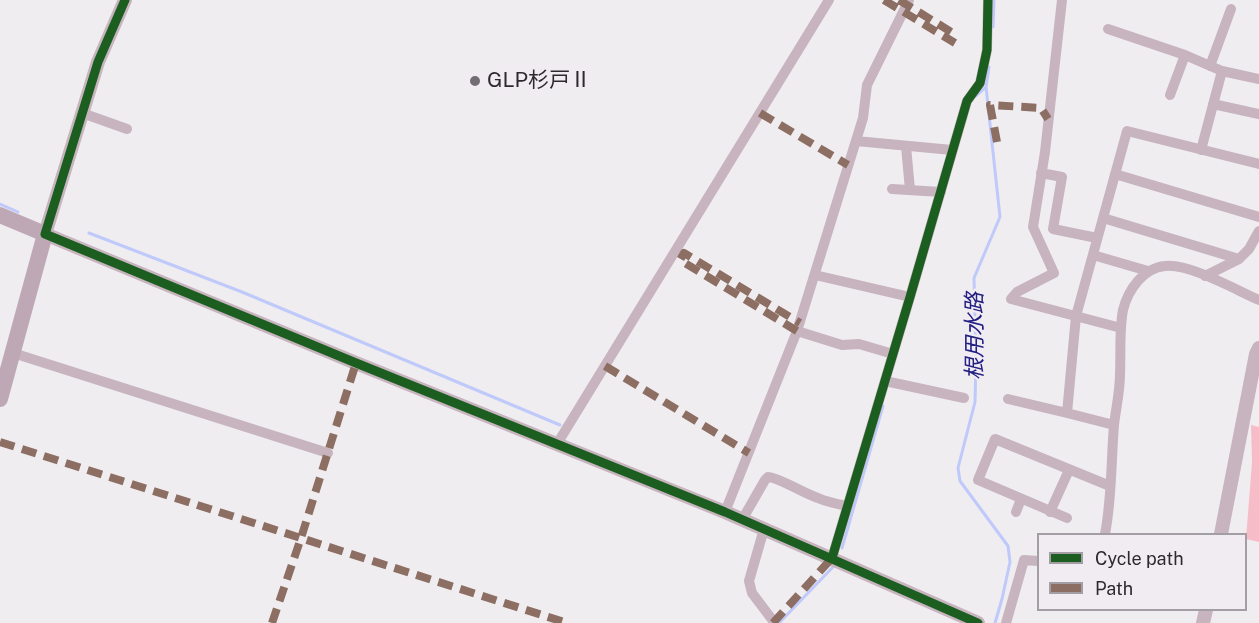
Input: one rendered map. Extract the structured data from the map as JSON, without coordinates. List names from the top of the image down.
{
  "water": ["根用水路"],
  "places": ["GLP杉戸Ⅱ"],
  "legend": ["Cycle path", "Path"]
}
